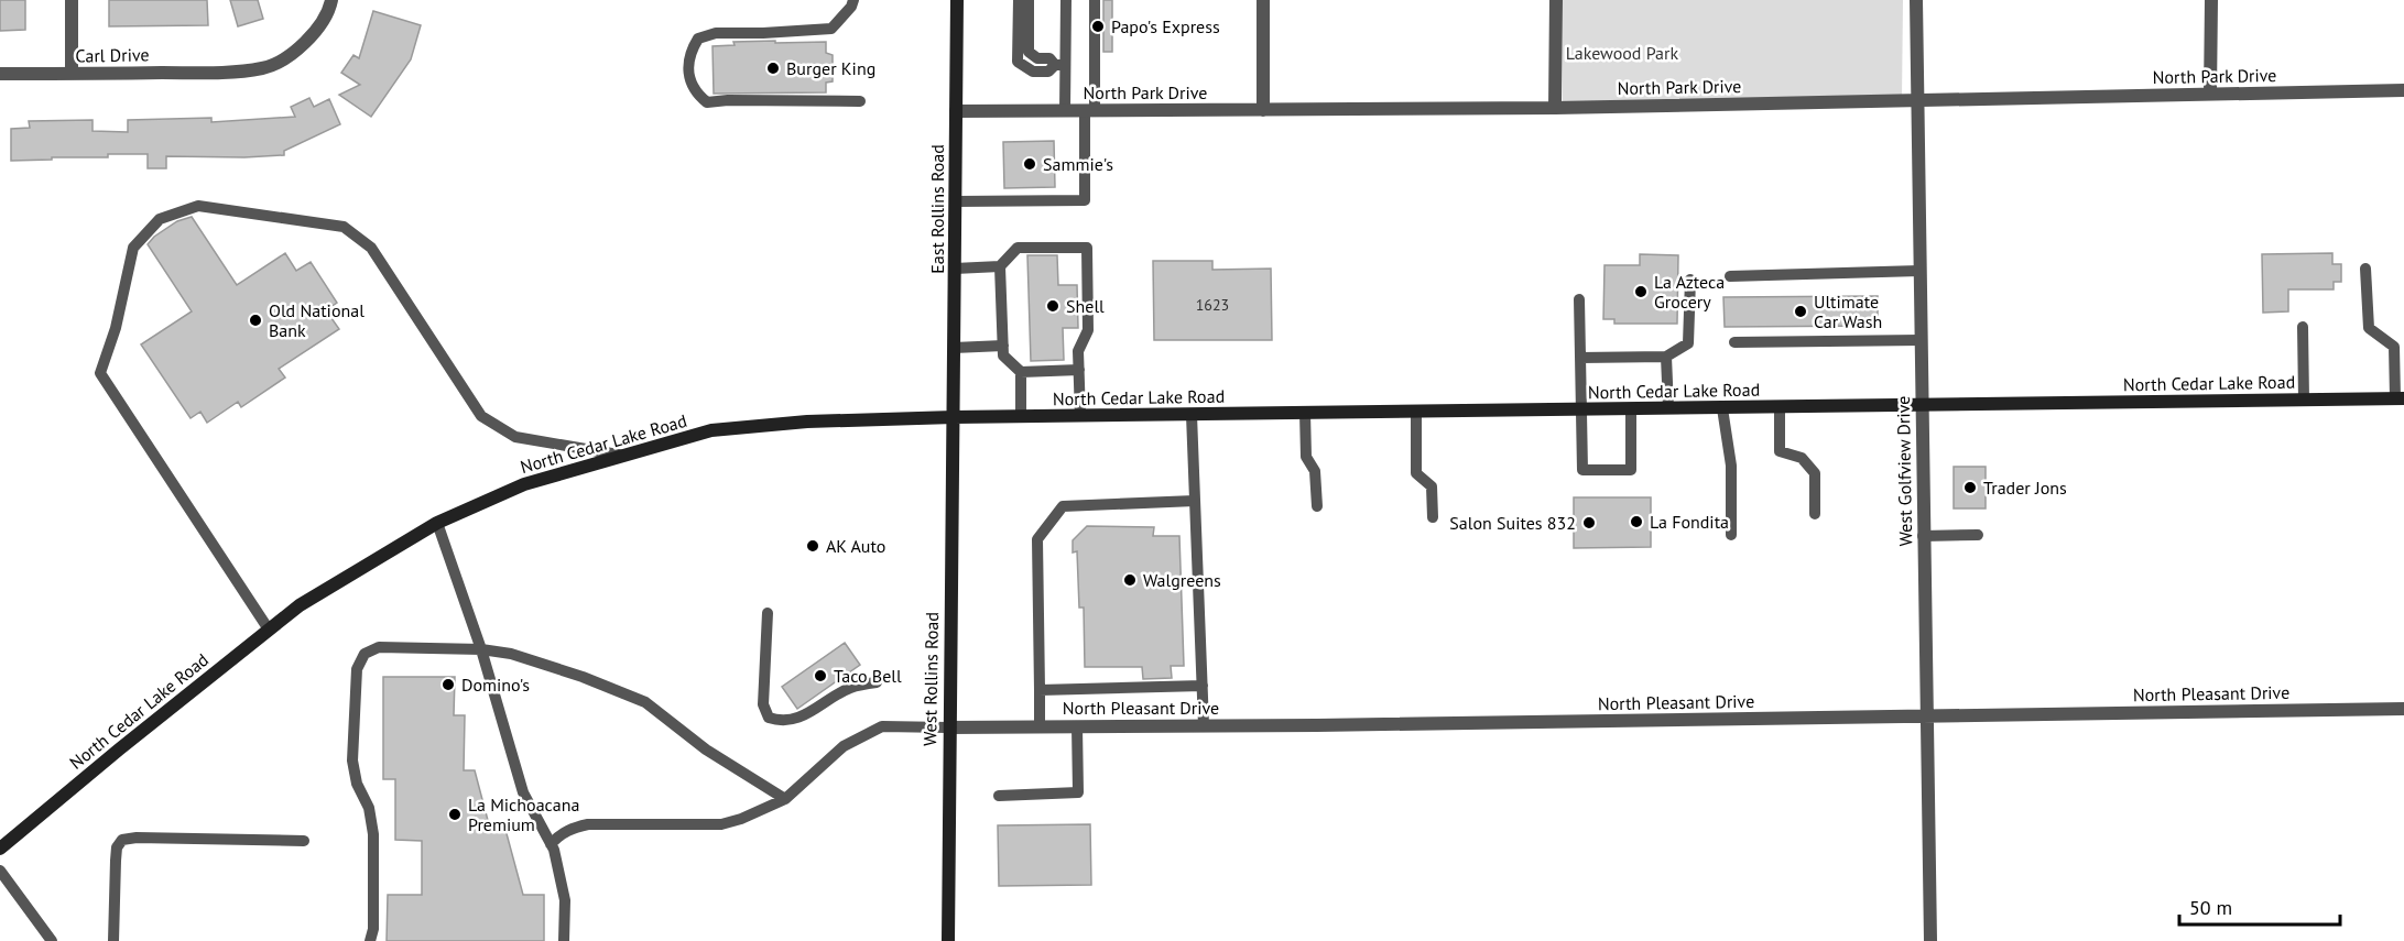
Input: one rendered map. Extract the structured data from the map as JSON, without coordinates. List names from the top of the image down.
{
  "streets": {
    "main road": ["East Rollins Road", "North Cedar Lake Road", "West Rollins Road"],
    "street": [
      "Carl Drive",
      "North Park Drive",
      "West Golfview Drive",
      "North Pleasant Drive"
    ]
  },
  "crossings": [
    ["North Park Drive", "East Rollins Road"],
    ["North Park Drive", "West Golfview Drive"],
    ["East Rollins Road", "North Cedar Lake Road"],
    ["East Rollins Road", "West Rollins Road"],
    ["North Cedar Lake Road", "West Golfview Drive"],
    ["North Cedar Lake Road", "West Rollins Road"],
    ["West Golfview Drive", "North Pleasant Drive"],
    ["West Rollins Road", "North Pleasant Drive"]
  ],
  "parks": ["Lakewood Park"],
  "places": [
    "Papo's Express",
    "Burger King",
    "Sammie's",
    "La Azteca Grocery",
    "Shell",
    "Ultimate Car Wash",
    "Old National Bank",
    "Trader Jons",
    "La Fondita",
    "Salon Suites 832",
    "AK Auto",
    "Walgreens",
    "Taco Bell",
    "Domino's",
    "La Michoacana Premium"
  ],
  "house_numbers": ["1623"],
  "scale_bar": "50 m"
}
